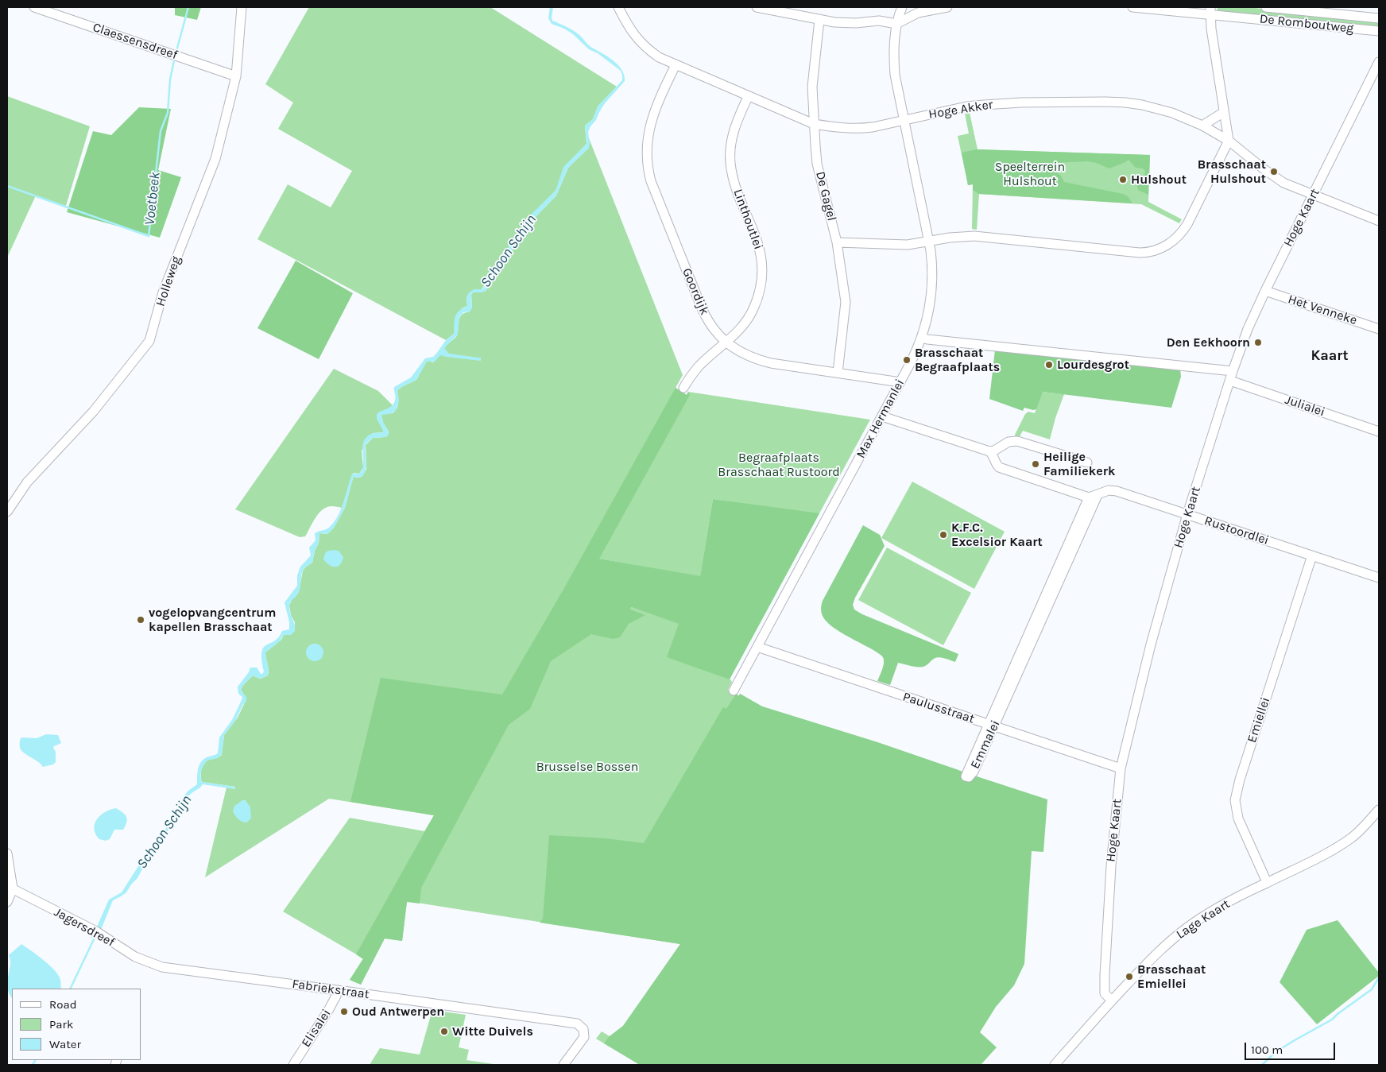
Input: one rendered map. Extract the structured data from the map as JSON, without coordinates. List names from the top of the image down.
{
  "streets": {
    "street": [
      "De Romboutweg",
      "Claessensdreef",
      "Hoge Akker",
      "De Gagel",
      "Hoge Kaart",
      "Linthoutlei",
      "Holleweg",
      "Goordijk",
      "Het Venneke",
      "Julialei",
      "Max Hermanlei",
      "Rustoordlei",
      "Paulusstraat",
      "Emiellei",
      "Emmalei",
      "Lage Kaart",
      "Jagersdreef",
      "Fabriekstraat",
      "Elisalei"
    ]
  },
  "crossings": [
    ["Claessensdreef", "Holleweg"],
    ["Hoge Akker", "De Gagel"],
    ["Hoge Akker", "Hoge Kaart"],
    ["Hoge Akker", "Linthoutlei"],
    ["Hoge Akker", "Goordijk"],
    ["Hoge Akker", "Max Hermanlei"],
    ["De Gagel", "Goordijk"],
    ["Hoge Kaart", "Het Venneke"],
    ["Hoge Kaart", "Julialei"],
    ["Hoge Kaart", "Rustoordlei"],
    ["Hoge Kaart", "Paulusstraat"],
    ["Hoge Kaart", "Lage Kaart"],
    ["Linthoutlei", "Goordijk"],
    ["Goordijk", "Max Hermanlei"],
    ["Julialei", "Max Hermanlei"],
    ["Max Hermanlei", "Paulusstraat"],
    ["Rustoordlei", "Emiellei"],
    ["Rustoordlei", "Emmalei"],
    ["Paulusstraat", "Emmalei"],
    ["Emiellei", "Lage Kaart"],
    ["Jagersdreef", "Fabriekstraat"],
    ["Fabriekstraat", "Elisalei"]
  ],
  "districts": ["Kaart"],
  "water": ["Voetbeek", "Schoon Schijn"],
  "parks": ["Speelterrein Hulshout", "Begraafplaats Brasschaat Rustoord", "Brusselse Bossen"],
  "places": [
    "Brasschaat Hulshout",
    "Hulshout",
    "Den Eekhoorn",
    "Brasschaat Begraafplaats",
    "Lourdesgrot",
    "Heilige Familiekerk",
    "K.F.C. Excelsior Kaart",
    "vogelopvangcentrum kapellen Brasschaat",
    "Brasschaat Emiellei",
    "Oud Antwerpen",
    "Witte Duivels"
  ],
  "legend": ["Road", "Park", "Water"],
  "scale_bar": "100 m"
}
